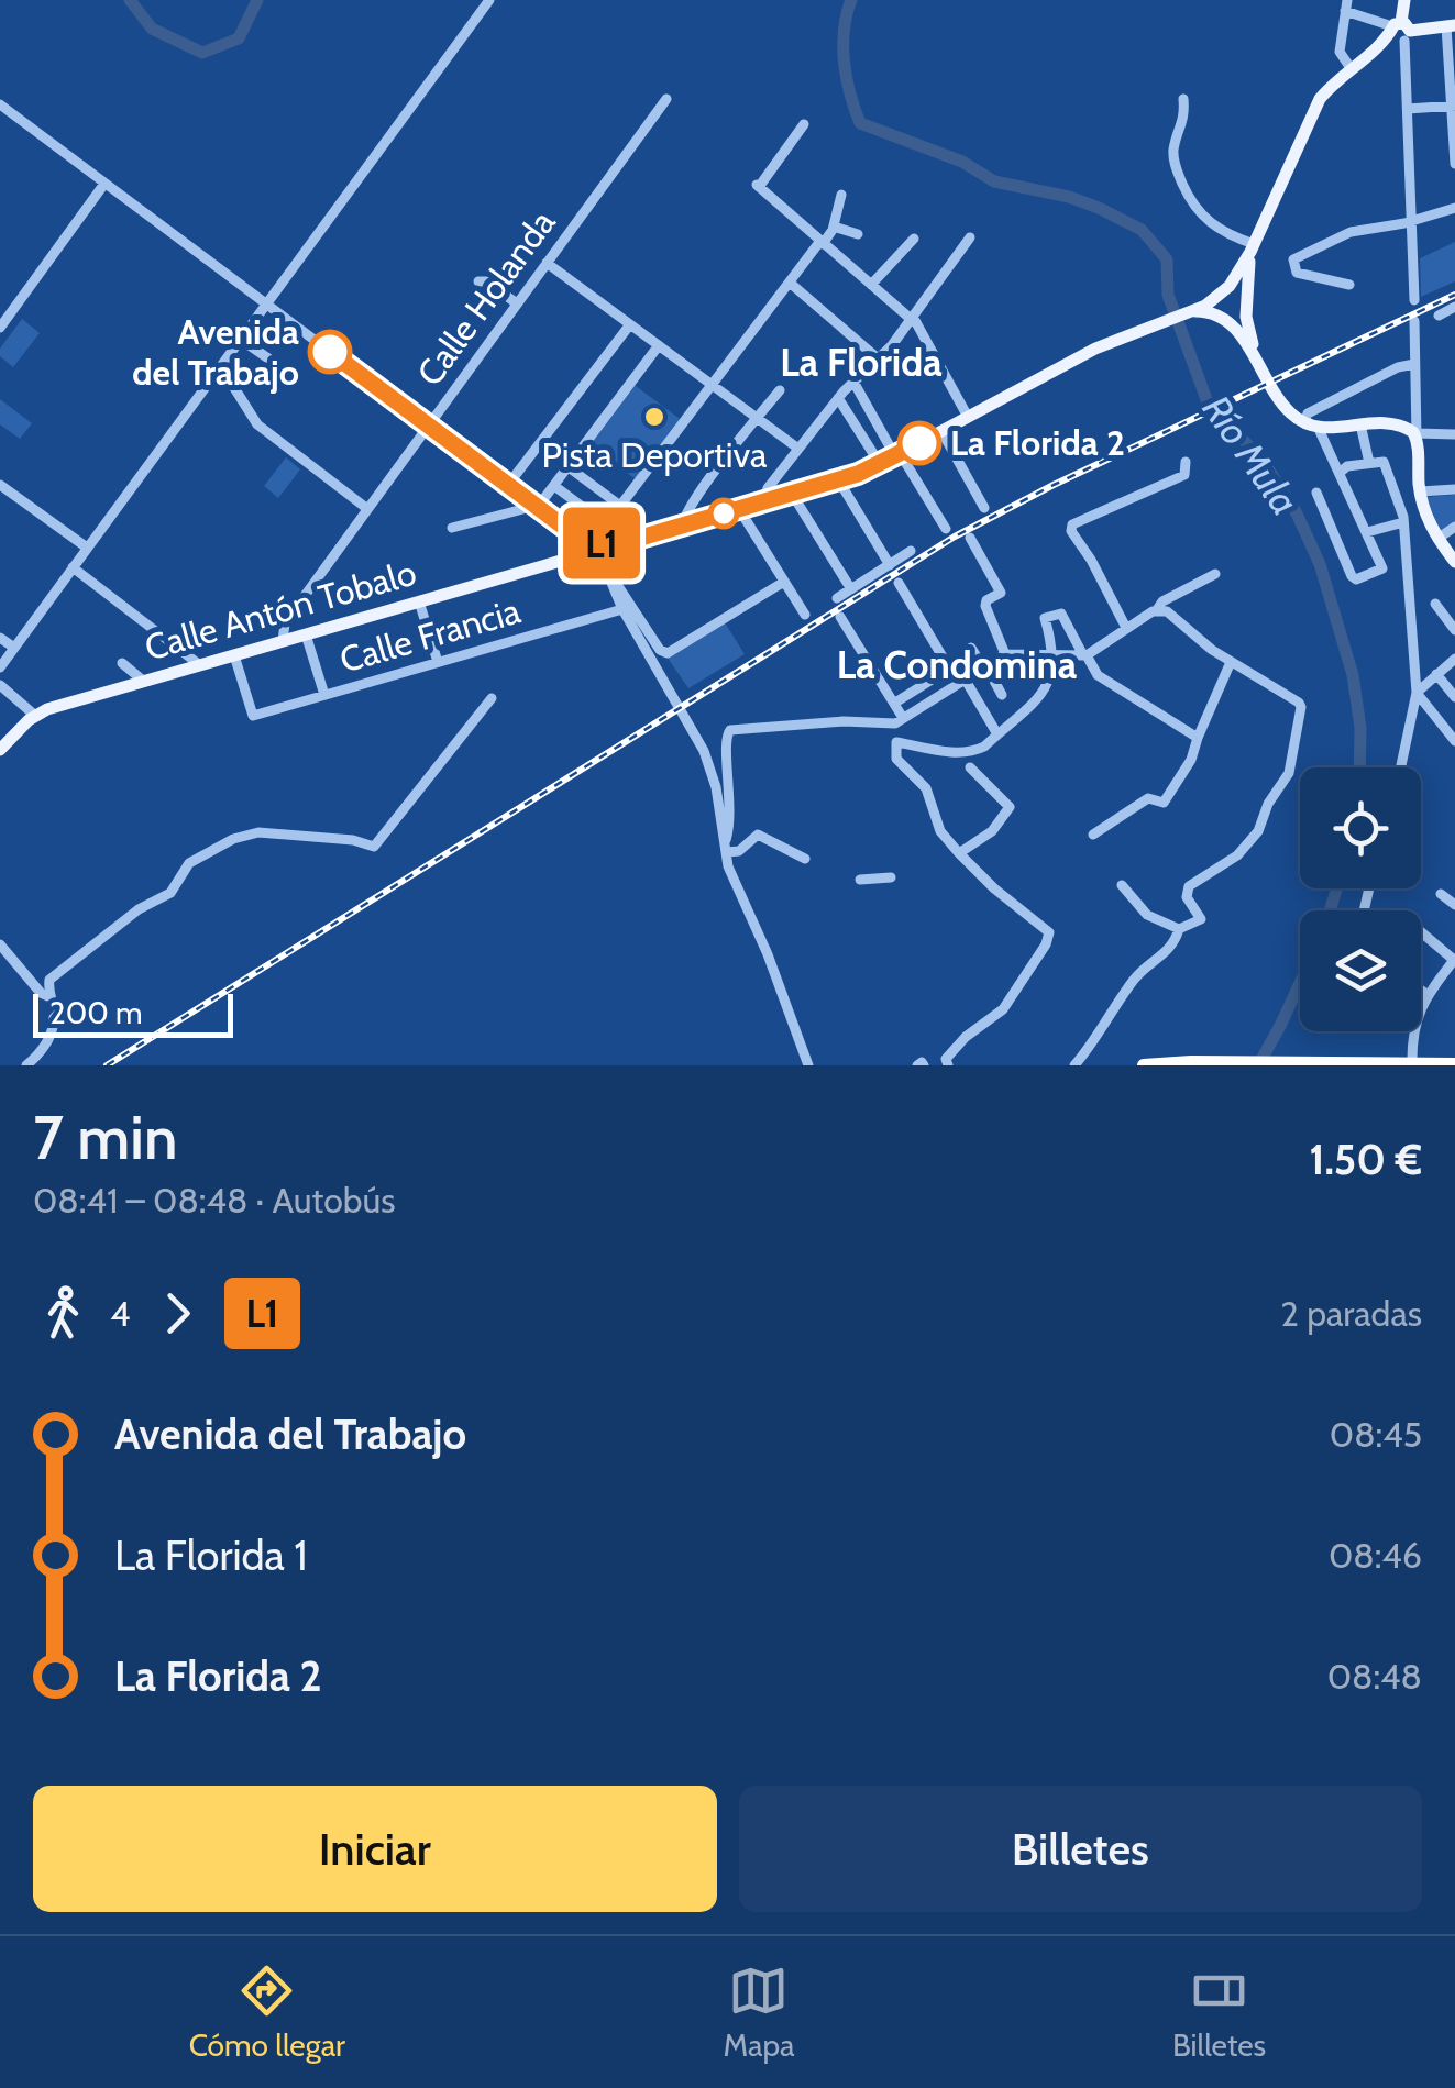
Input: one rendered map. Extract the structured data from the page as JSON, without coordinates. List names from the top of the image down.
{
  "streets": {
    "main road": ["Calle Antón Tobalo"],
    "street": ["Calle Holanda", "Calle Francia"]
  },
  "crossings": [
    ["Calle Holanda", "Calle Antón Tobalo"],
    ["Calle Antón Tobalo", "Calle Francia"]
  ],
  "districts": ["La Florida", "La Condomina"],
  "water": ["Río Mula"],
  "places": ["Avenida del Trabajo", "Pista Deportiva", "La Florida 2"],
  "lines": ["bus line L1"],
  "scale_bar": "200 m",
  "page": {
    "on_map": "L1",
    "scale": "200 m",
    "heading": ["7 min", "08:41 – 08:48 · Autobús", "1.50 €"],
    "legs": ["4", "L1", "2 paradas"],
    "list": [
      {
        "name": "Avenida del Trabajo",
        "value": "08:45"
      },
      {
        "name": "La Florida 1",
        "value": "08:46"
      },
      {
        "name": "La Florida 2",
        "value": "08:48"
      }
    ],
    "buttons": ["Iniciar", "Billetes"],
    "tabs": ["Cómo llegar", "Mapa", "Billetes"]
  }
}
